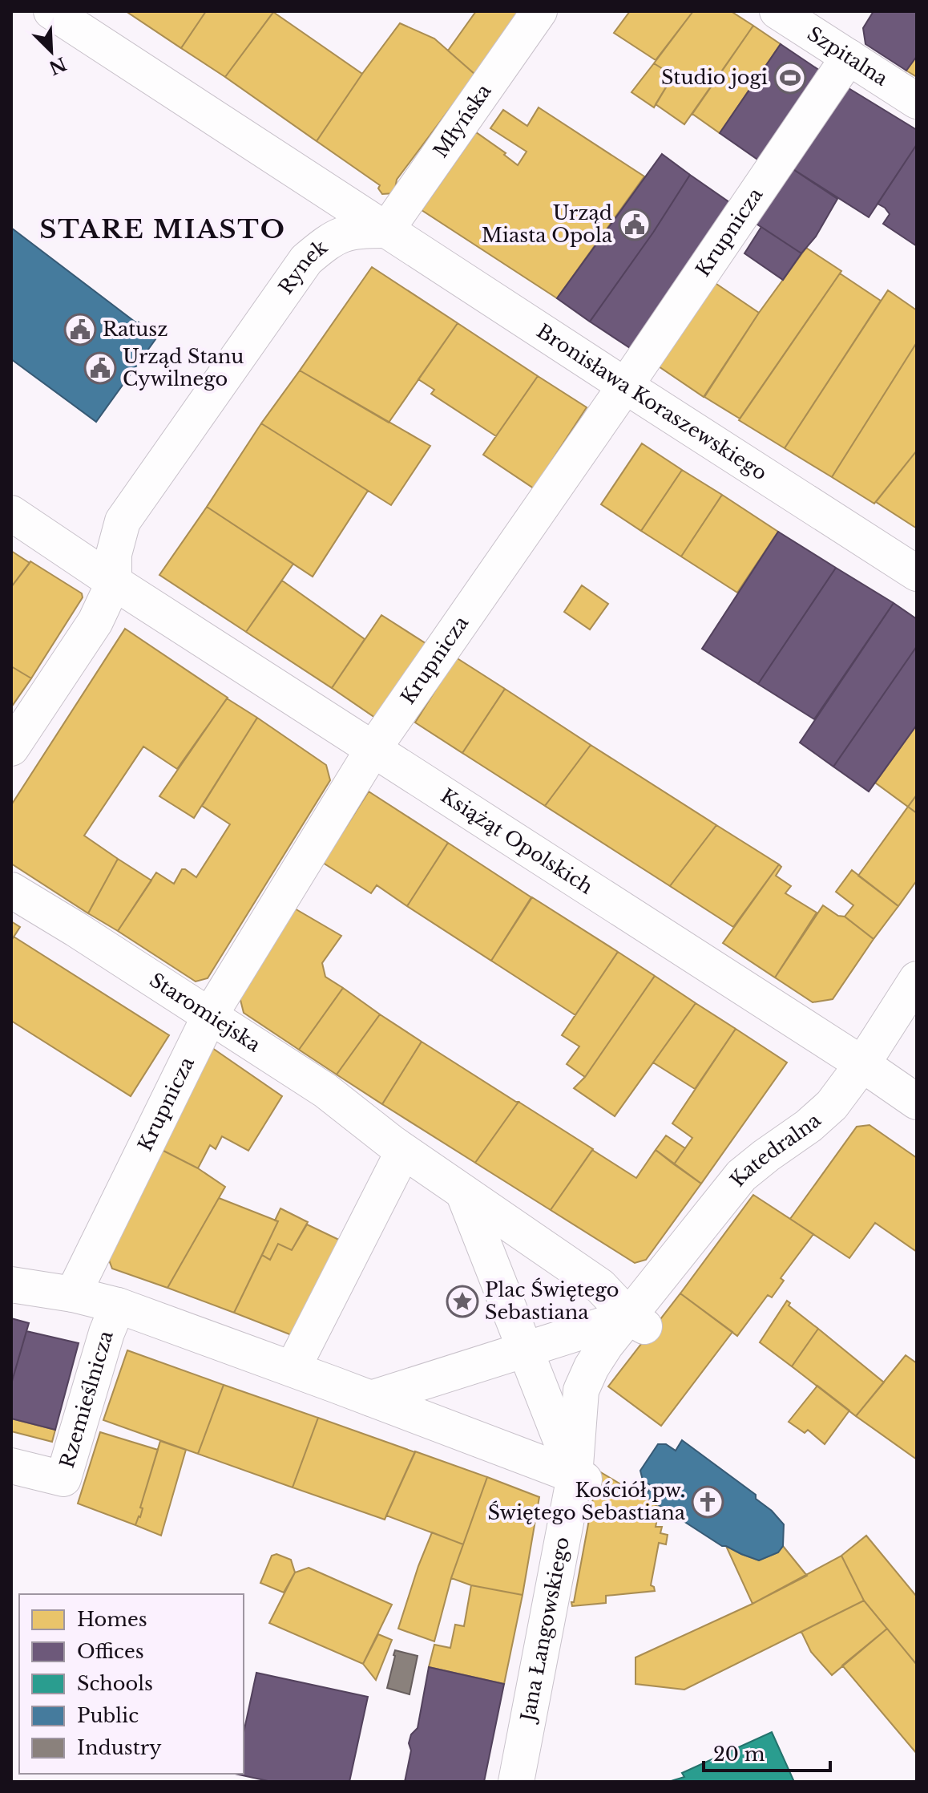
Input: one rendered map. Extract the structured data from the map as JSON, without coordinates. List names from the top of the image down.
{
  "streets": {
    "street": [
      "Szpitalna",
      "Młyńska",
      "Krupnicza",
      "Rynek",
      "Bronisława Koraszewskiego",
      "Książąt Opolskich",
      "Staromiejska",
      "Katedralna",
      "Rzemieślnicza",
      "Jana Łangowskiego"
    ]
  },
  "crossings": [
    ["Szpitalna", "Krupnicza"],
    ["Młyńska", "Rynek"],
    ["Młyńska", "Bronisława Koraszewskiego"],
    ["Krupnicza", "Bronisława Koraszewskiego"],
    ["Krupnicza", "Książąt Opolskich"],
    ["Krupnicza", "Staromiejska"],
    ["Rynek", "Bronisława Koraszewskiego"],
    ["Rynek", "Książąt Opolskich"],
    ["Książąt Opolskich", "Katedralna"]
  ],
  "districts": ["STARE MIASTO"],
  "places": {
    "sports": ["Studio jogi"],
    "public building": ["Urząd Miasta Opola", "Ratusz", "Urząd Stanu Cywilnego"],
    "place": ["Plac Świętego Sebastiana"],
    "church": ["Kościół pw. Świętego Sebastiana"]
  },
  "legend": [
    "Homes",
    "Offices",
    "Schools",
    "Public",
    "Industry"
  ],
  "scale_bar": "20 m",
  "north": "bottom right"
}
